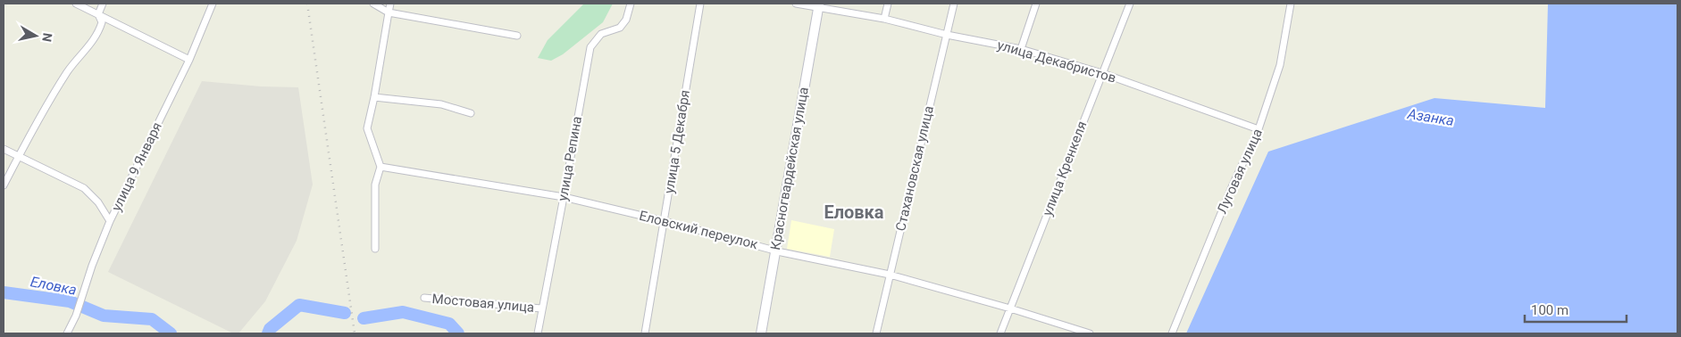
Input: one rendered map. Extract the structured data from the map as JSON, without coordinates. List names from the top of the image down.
{
  "streets": {
    "main road": ["Красногвардейская улица"],
    "street": [
      "улица Декабристов",
      "улица 5 Декабря",
      "улица Репина",
      "улица 9 Января",
      "Стахановская улица",
      "улица Кренкеля",
      "Луговая улица",
      "Еловский переулок",
      "Мостовая улица"
    ]
  },
  "crossings": [
    ["улица Декабристов", "Красногвардейская улица"],
    ["улица Декабристов", "Стахановская улица"],
    ["улица Декабристов", "улица Кренкеля"],
    ["улица Декабристов", "Луговая улица"],
    ["улица 5 Декабря", "Еловский переулок"],
    ["улица Репина", "Еловский переулок"],
    ["улица Репина", "Мостовая улица"],
    ["Красногвардейская улица", "Еловский переулок"],
    ["Стахановская улица", "Еловский переулок"],
    ["улица Кренкеля", "Еловский переулок"]
  ],
  "districts": ["Еловка"],
  "water": ["Азанка", "Еловка"],
  "scale_bar": "100 m",
  "north": "right"
}
